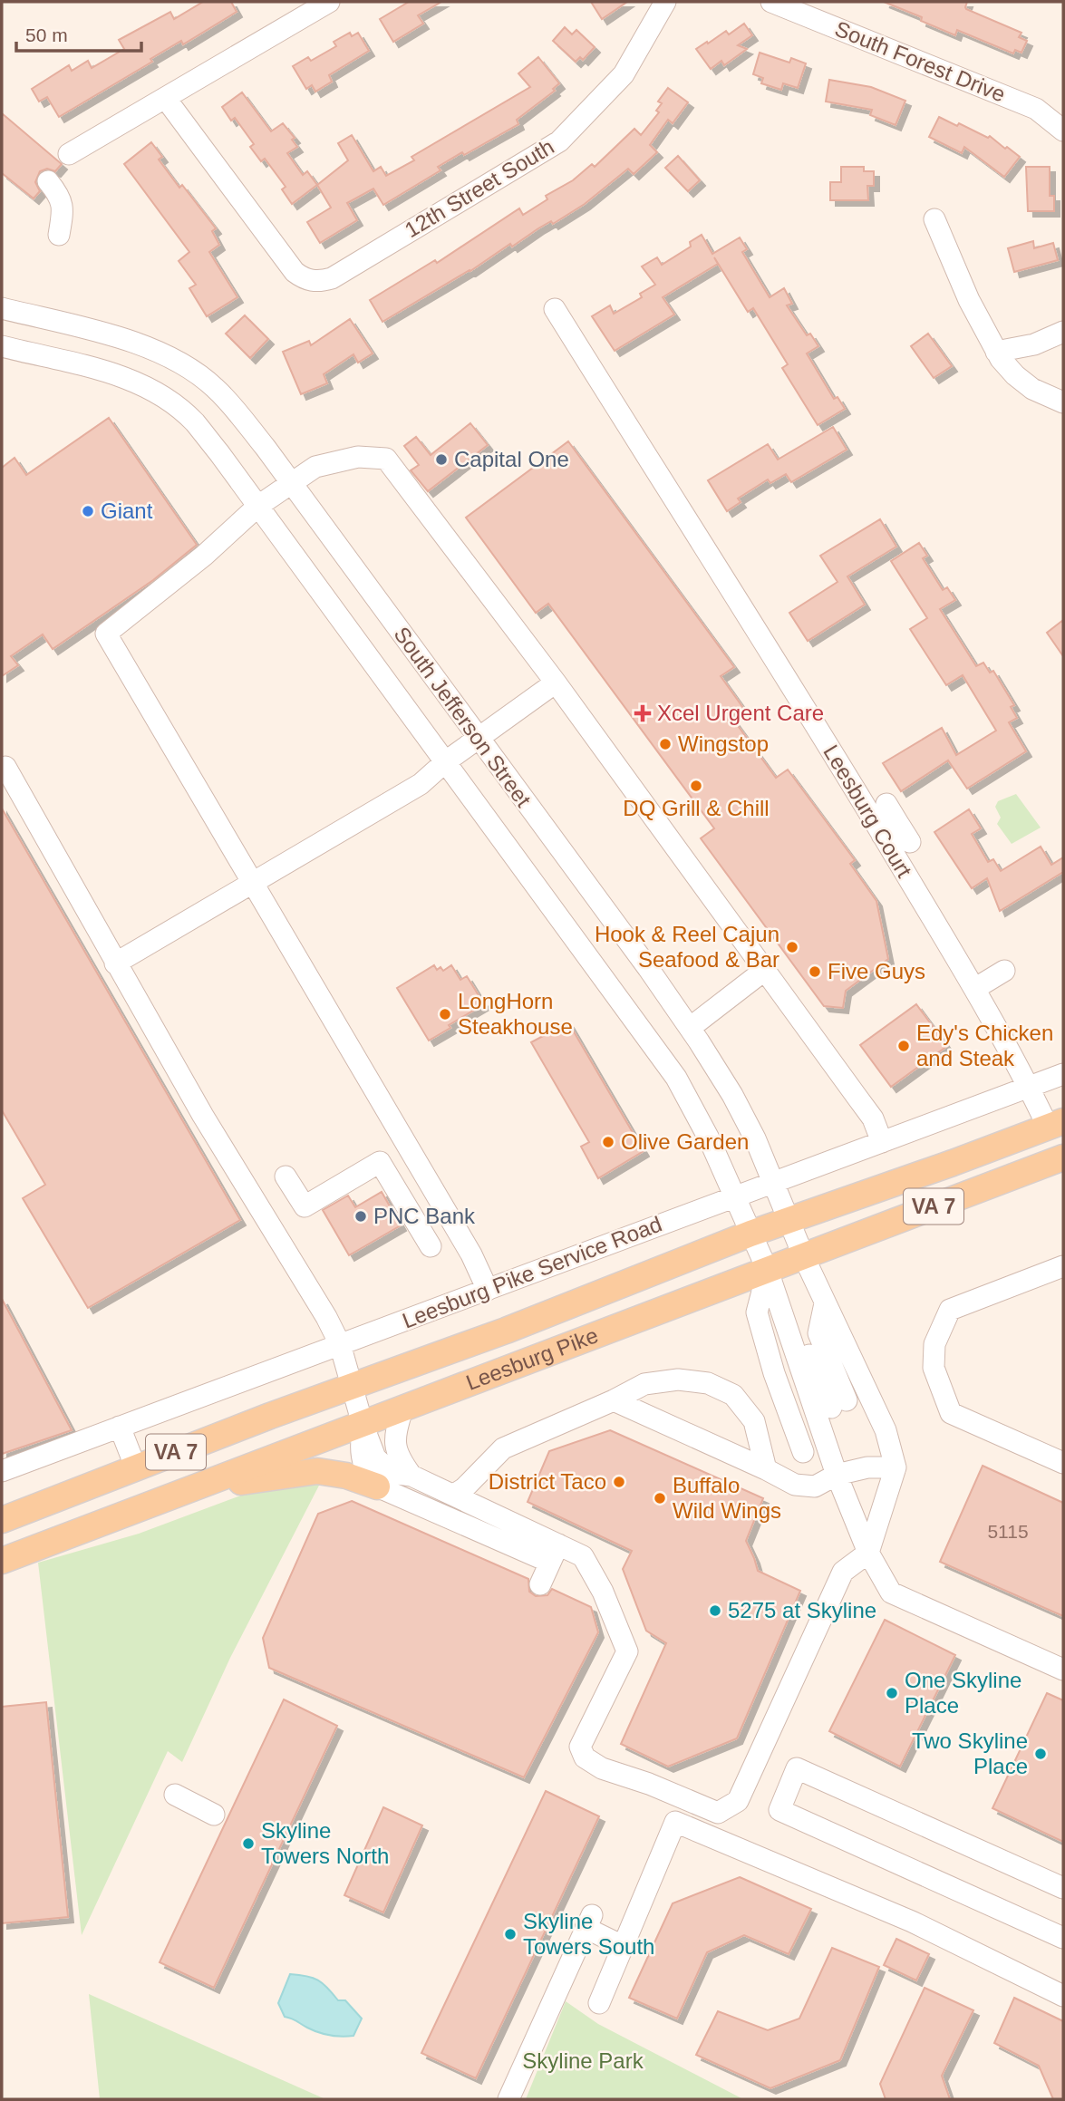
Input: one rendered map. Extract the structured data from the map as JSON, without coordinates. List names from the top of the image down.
{
  "streets": {
    "main road": ["VA 7", "Leesburg Pike"],
    "street": [
      "South Forest Drive",
      "12th Street South",
      "South Jefferson Street",
      "Leesburg Court",
      "Leesburg Pike Service Road"
    ]
  },
  "crossings": [
    ["South Jefferson Street", "Leesburg Pike Service Road"],
    ["South Jefferson Street", "Leesburg Pike"],
    ["Leesburg Court", "Leesburg Pike Service Road"],
    ["Leesburg Court", "Leesburg Pike"]
  ],
  "parks": ["Skyline Park"],
  "places": {
    "other": [
      "Capital One",
      "Giant",
      "Wingstop",
      "DQ Grill & Chill",
      "Hook & Reel Cajun Seafood & Bar",
      "Five Guys",
      "LongHorn Steakhouse",
      "Edy's Chicken and Steak",
      "Olive Garden",
      "PNC Bank",
      "District Taco",
      "Buffalo Wild Wings",
      "5275 at Skyline",
      "One Skyline Place",
      "Two Skyline Place",
      "Skyline Towers North",
      "Skyline Towers South"
    ],
    "health": ["Xcel Urgent Care"]
  },
  "house_numbers": ["5115"],
  "scale_bar": "50 m"
}
